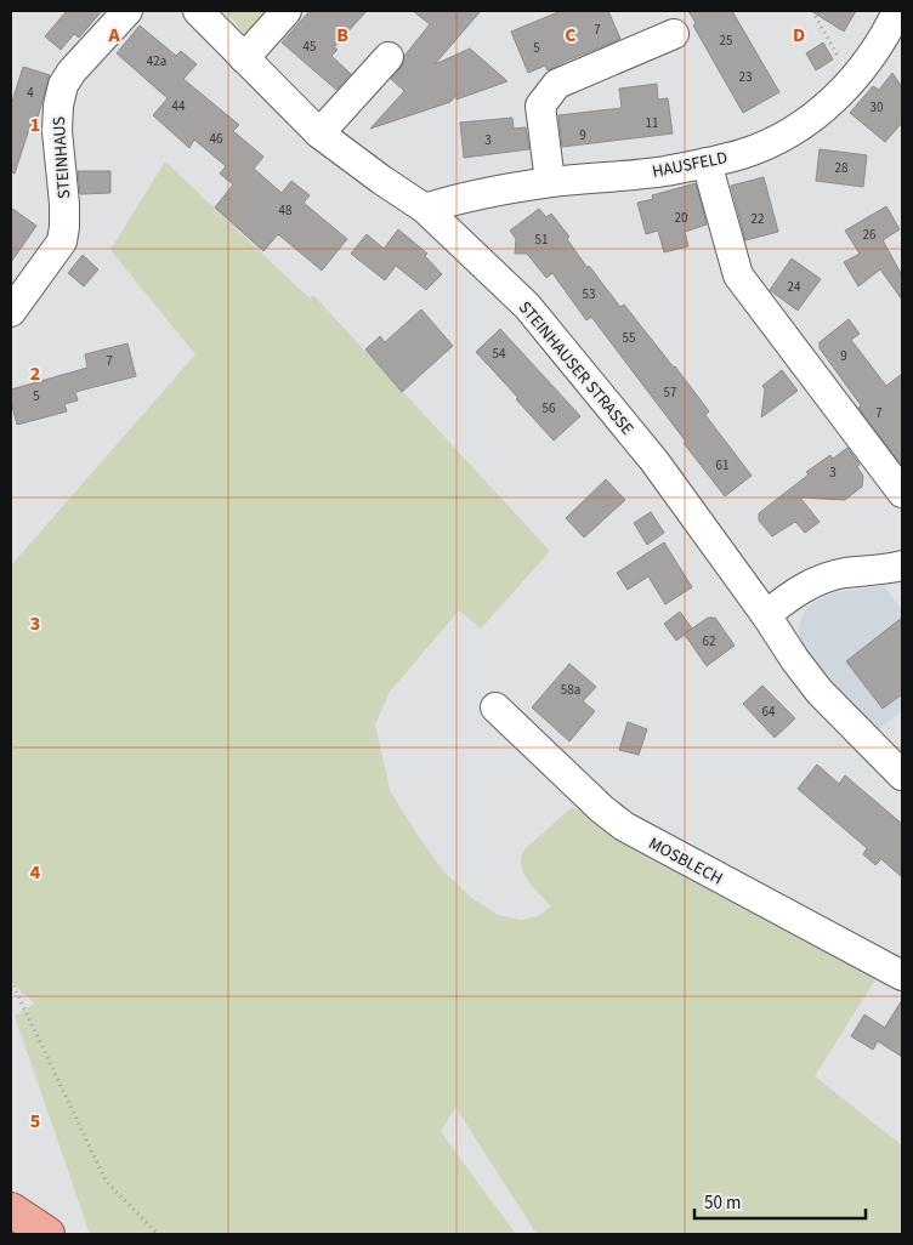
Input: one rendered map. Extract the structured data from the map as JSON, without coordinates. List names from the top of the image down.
{
  "streets": {
    "street": [
      "STEINHAUS",
      "HAUSFELD",
      "STEINHAUSER STRASSE",
      "MOSBLECH"
    ]
  },
  "crossings": [
    ["HAUSFELD", "STEINHAUSER STRASSE"]
  ],
  "house_numbers": [
    "7",
    "25",
    "45",
    "5",
    "42a",
    "23",
    "4",
    "44",
    "30",
    "11",
    "9",
    "46",
    "3",
    "28",
    "48",
    "20",
    "22",
    "26",
    "51",
    "24",
    "53",
    "55",
    "54",
    "9",
    "7",
    "57",
    "5",
    "56",
    "7",
    "61",
    "3",
    "62",
    "58a",
    "64"
  ],
  "scale_bar": "50 m",
  "grid": {
    "columns": [
      "A",
      "B",
      "C",
      "D"
    ],
    "rows": [
      "1",
      "2",
      "3",
      "4",
      "5"
    ]
  }
}
